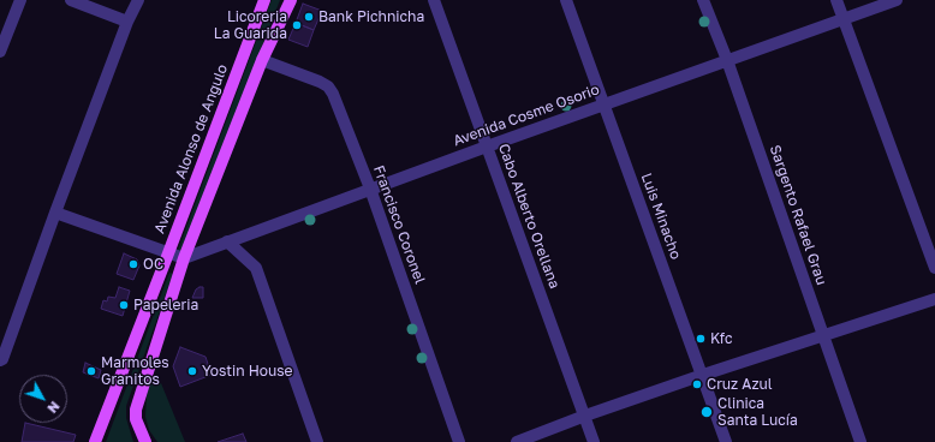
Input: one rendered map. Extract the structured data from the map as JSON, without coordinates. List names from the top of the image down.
{
  "streets": {
    "main road": ["Avenida Alonso de Angulo"],
    "street": [
      "Avenida Cosme Osorio",
      "Sargento Rafael Grau",
      "Cabo Alberto Orellana",
      "Luis Minacho",
      "Francisco Coronel"
    ]
  },
  "crossings": [
    ["Avenida Cosme Osorio", "Sargento Rafael Grau"],
    ["Avenida Cosme Osorio", "Cabo Alberto Orellana"],
    ["Avenida Cosme Osorio", "Luis Minacho"],
    ["Avenida Cosme Osorio", "Francisco Coronel"]
  ],
  "places": [
    "Bank Pichnicha",
    "Licoreria La Guarida",
    "OC",
    "Papeleria",
    "Kfc",
    "Marmoles Granitos",
    "Yostin House",
    "Cruz Azul",
    "Clinica Santa Lucía"
  ],
  "north": "bottom right"
}
